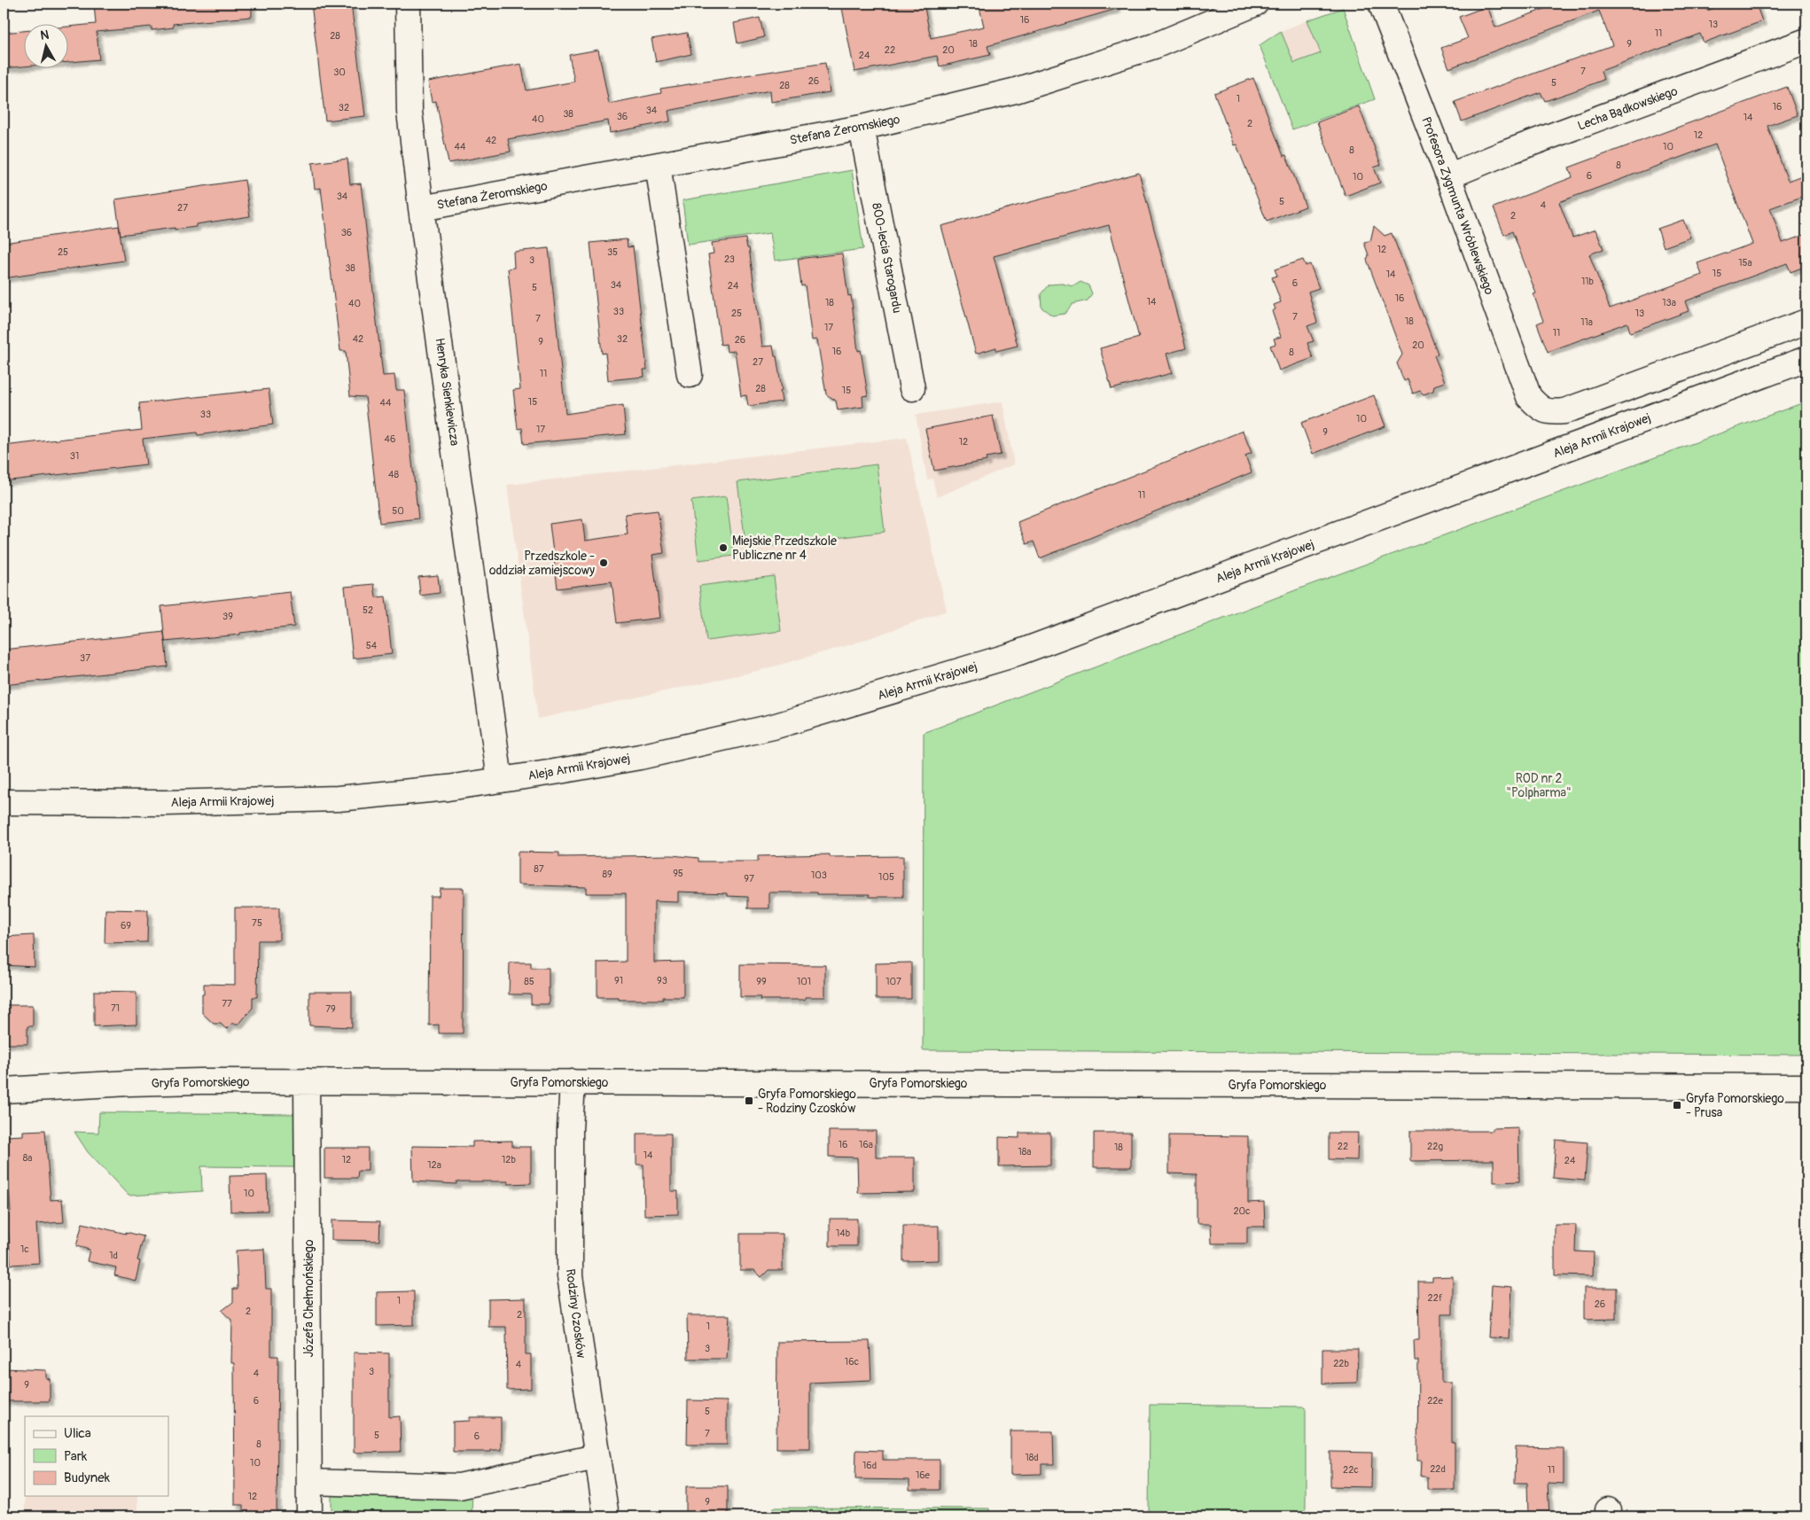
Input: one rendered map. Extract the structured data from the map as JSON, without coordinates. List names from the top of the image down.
{
  "streets": {
    "street": [
      "Lecha Bądkowskiego",
      "Stefana Żeromskiego",
      "Profesora Zygmunta Wróblewskiego",
      "800-lecia Starogardu",
      "Henryka Sienkiewicza",
      "Aleja Armii Krajowej",
      "Gryfa Pomorskiego",
      "Józefa Chełmońskiego",
      "Rodziny Czosków"
    ]
  },
  "crossings": [
    ["Lecha Bądkowskiego", "Profesora Zygmunta Wróblewskiego"],
    ["Stefana Żeromskiego", "800-lecia Starogardu"],
    ["Stefana Żeromskiego", "Henryka Sienkiewicza"],
    ["Henryka Sienkiewicza", "Aleja Armii Krajowej"],
    ["Gryfa Pomorskiego", "Józefa Chełmońskiego"],
    ["Gryfa Pomorskiego", "Rodziny Czosków"]
  ],
  "parks": ["ROD nr 2 \"Polpharma\""],
  "places": {
    "other": ["Miejskie Przedszkole Publiczne nr 4", "Przedszkole - oddział zamiejscowy"],
    "transit": ["Gryfa Pomorskiego - Rodziny Czosków", "Gryfa Pomorskiego - Prusa"]
  },
  "house_numbers": [
    "16",
    "13",
    "11",
    "28",
    "18",
    "9",
    "22",
    "20",
    "24",
    "7",
    "30",
    "26",
    "5",
    "28",
    "1",
    "16",
    "32",
    "34",
    "38",
    "36",
    "14",
    "40",
    "2",
    "12",
    "42",
    "44",
    "10",
    "8",
    "8",
    "6",
    "10",
    "34",
    "5",
    "4",
    "27",
    "2",
    "36",
    "12",
    "25",
    "35",
    "23",
    "3",
    "15a",
    "38",
    "15",
    "14",
    "11b",
    "6",
    "34",
    "24",
    "5",
    "16",
    "14",
    "18",
    "13a",
    "40",
    "33",
    "25",
    "13",
    "7",
    "7",
    "18",
    "11a",
    "17",
    "11",
    "42",
    "32",
    "26",
    "9",
    "20",
    "16",
    "8",
    "27",
    "11",
    "28",
    "15",
    "15",
    "44",
    "33",
    "10",
    "17",
    "9",
    "46",
    "12",
    "31",
    "48",
    "11",
    "50",
    "52",
    "39",
    "54",
    "37",
    "87",
    "95",
    "89",
    "103",
    "105",
    "97",
    "75",
    "69",
    "91",
    "93",
    "85",
    "99",
    "101",
    "107",
    "77",
    "71",
    "79",
    "16",
    "16a",
    "22",
    "22g",
    "18",
    "18a",
    "14",
    "8a",
    "12",
    "12b",
    "24",
    "12a",
    "10",
    "20c",
    "14b",
    "1c",
    "1d",
    "22f",
    "1",
    "26",
    "2",
    "2",
    "1",
    "3",
    "16c",
    "22b",
    "4",
    "3",
    "4",
    "9",
    "6",
    "22e",
    "5",
    "7",
    "5",
    "6",
    "8",
    "18d",
    "10",
    "16d",
    "22d",
    "22c",
    "11",
    "16e",
    "12",
    "9"
  ],
  "legend": ["Ulica", "Park", "Budynek"],
  "north": "top"
}
